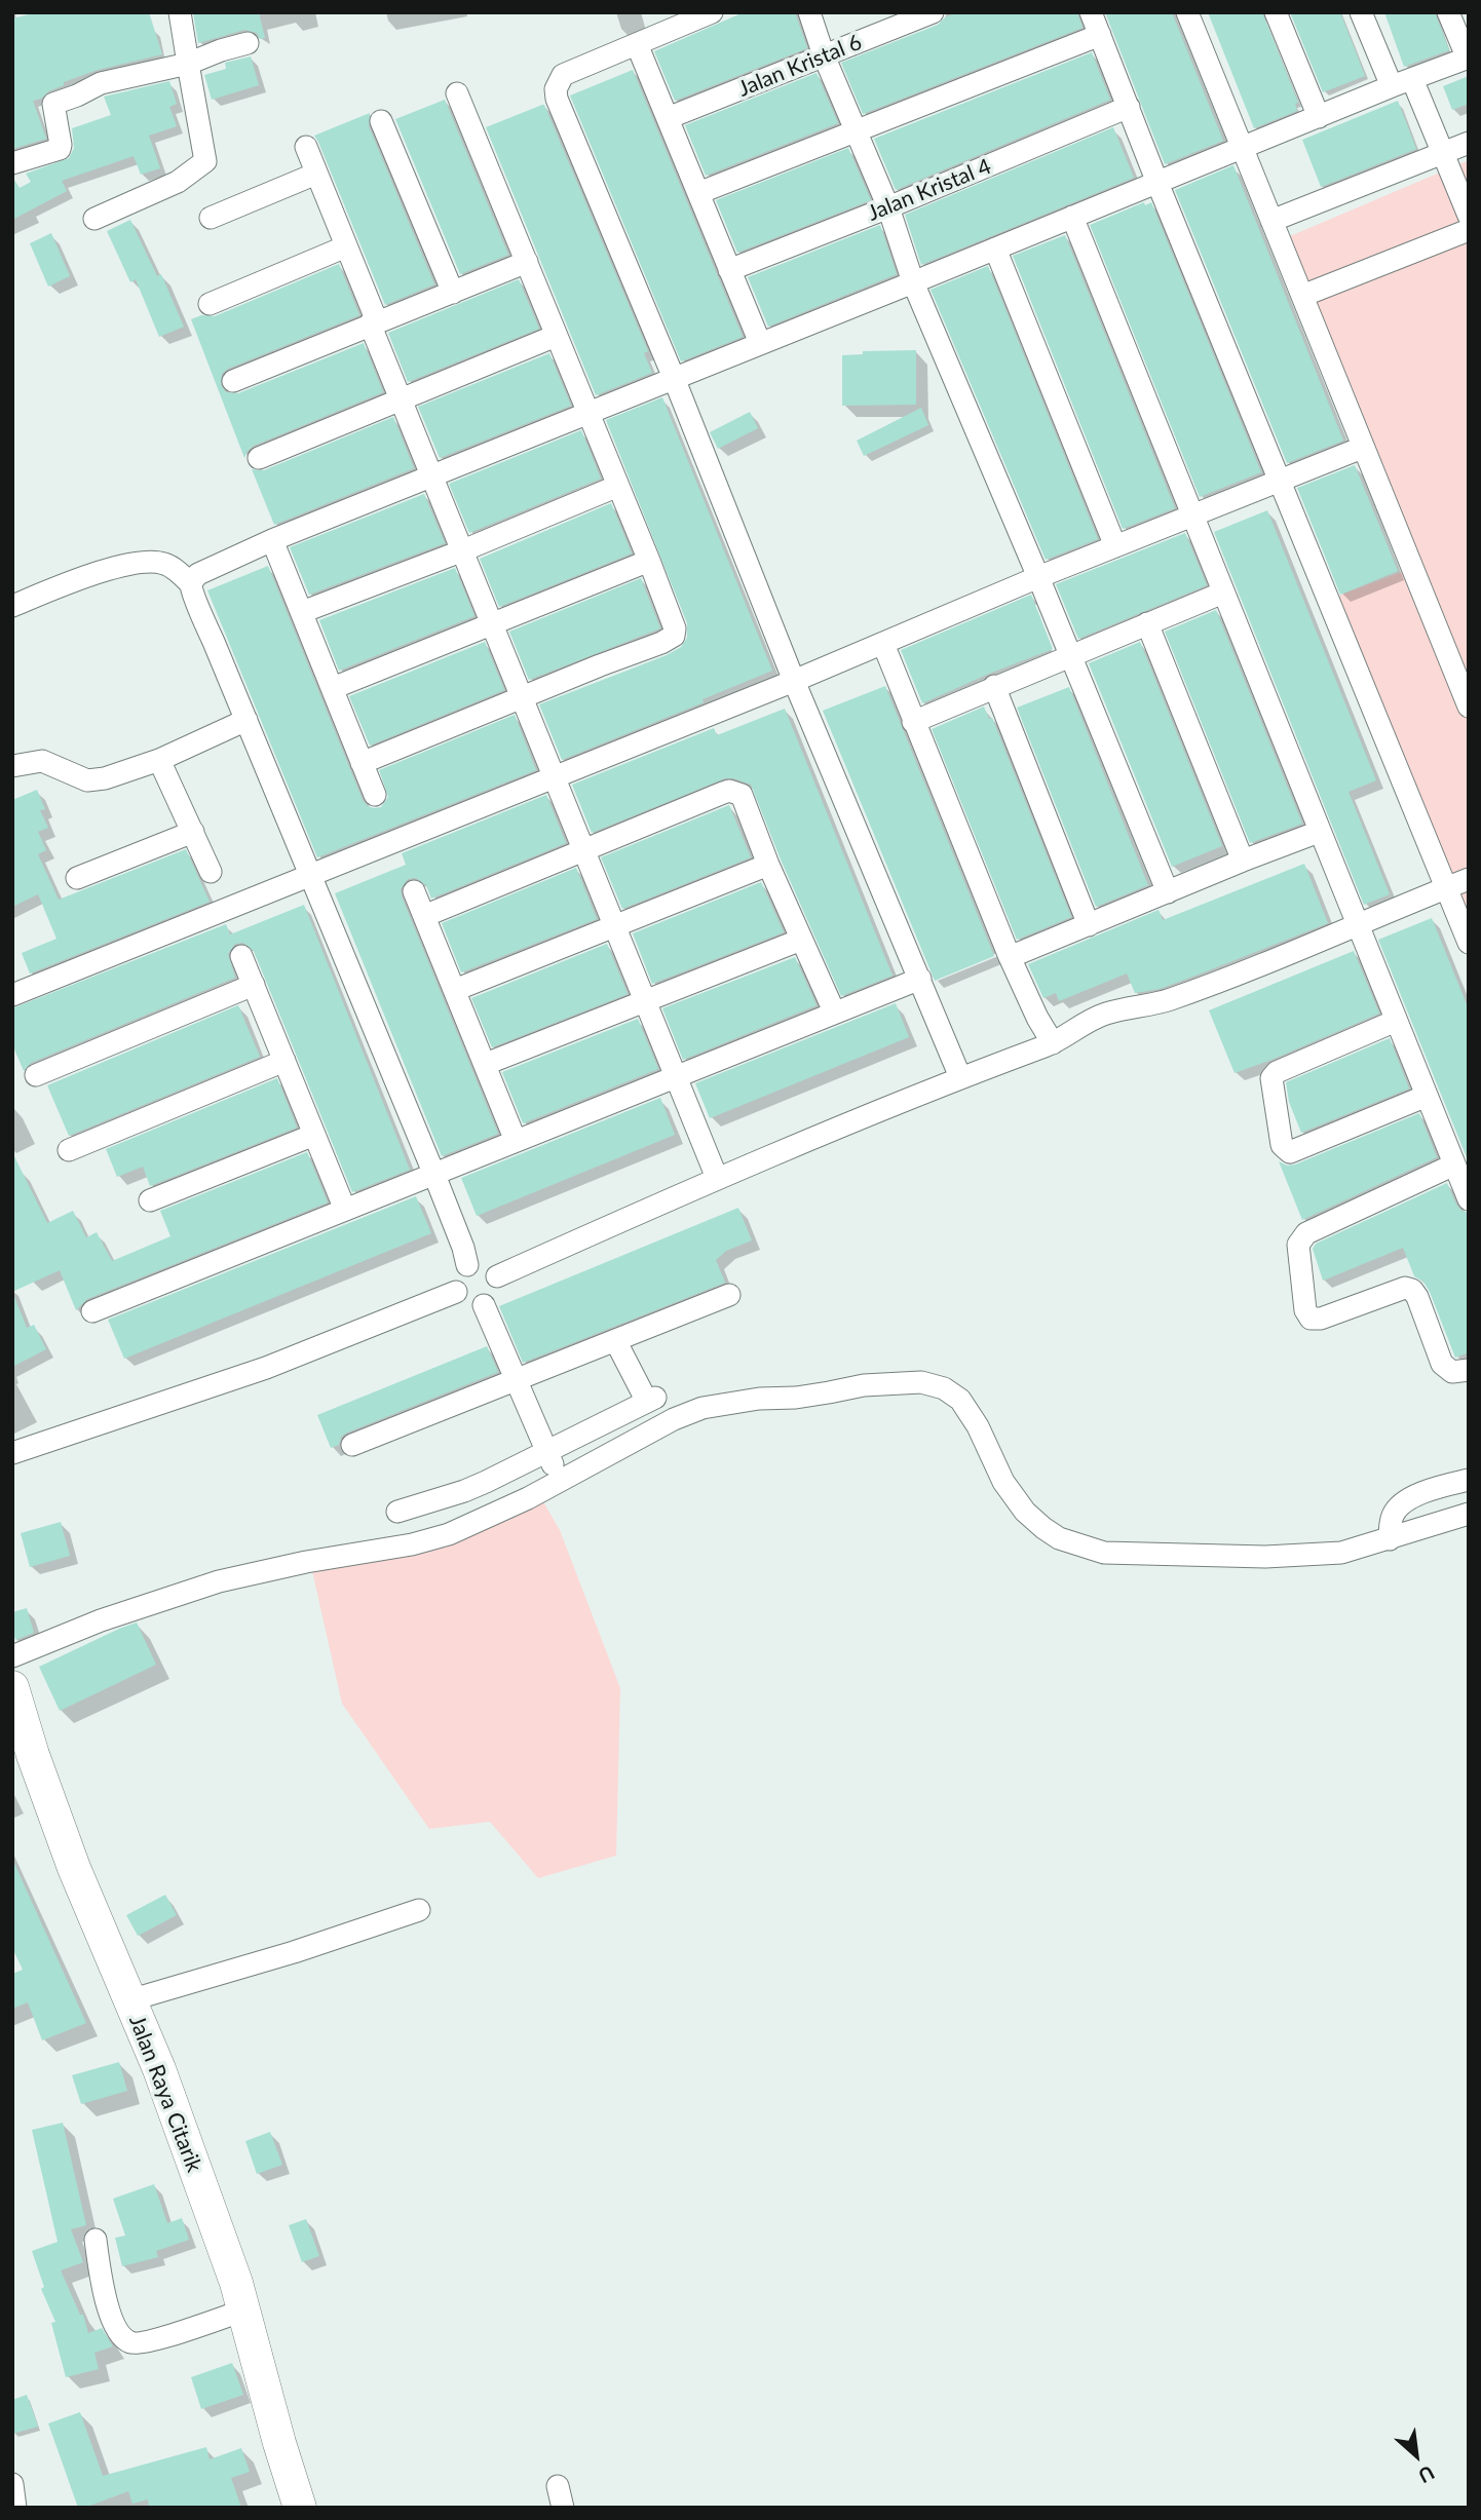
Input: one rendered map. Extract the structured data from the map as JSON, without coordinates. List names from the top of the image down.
{
  "streets": {
    "street": ["Jalan Kristal 6", "Jalan Kristal 4", "Jalan Raya Citarik"]
  },
  "north": "bottom right"
}
